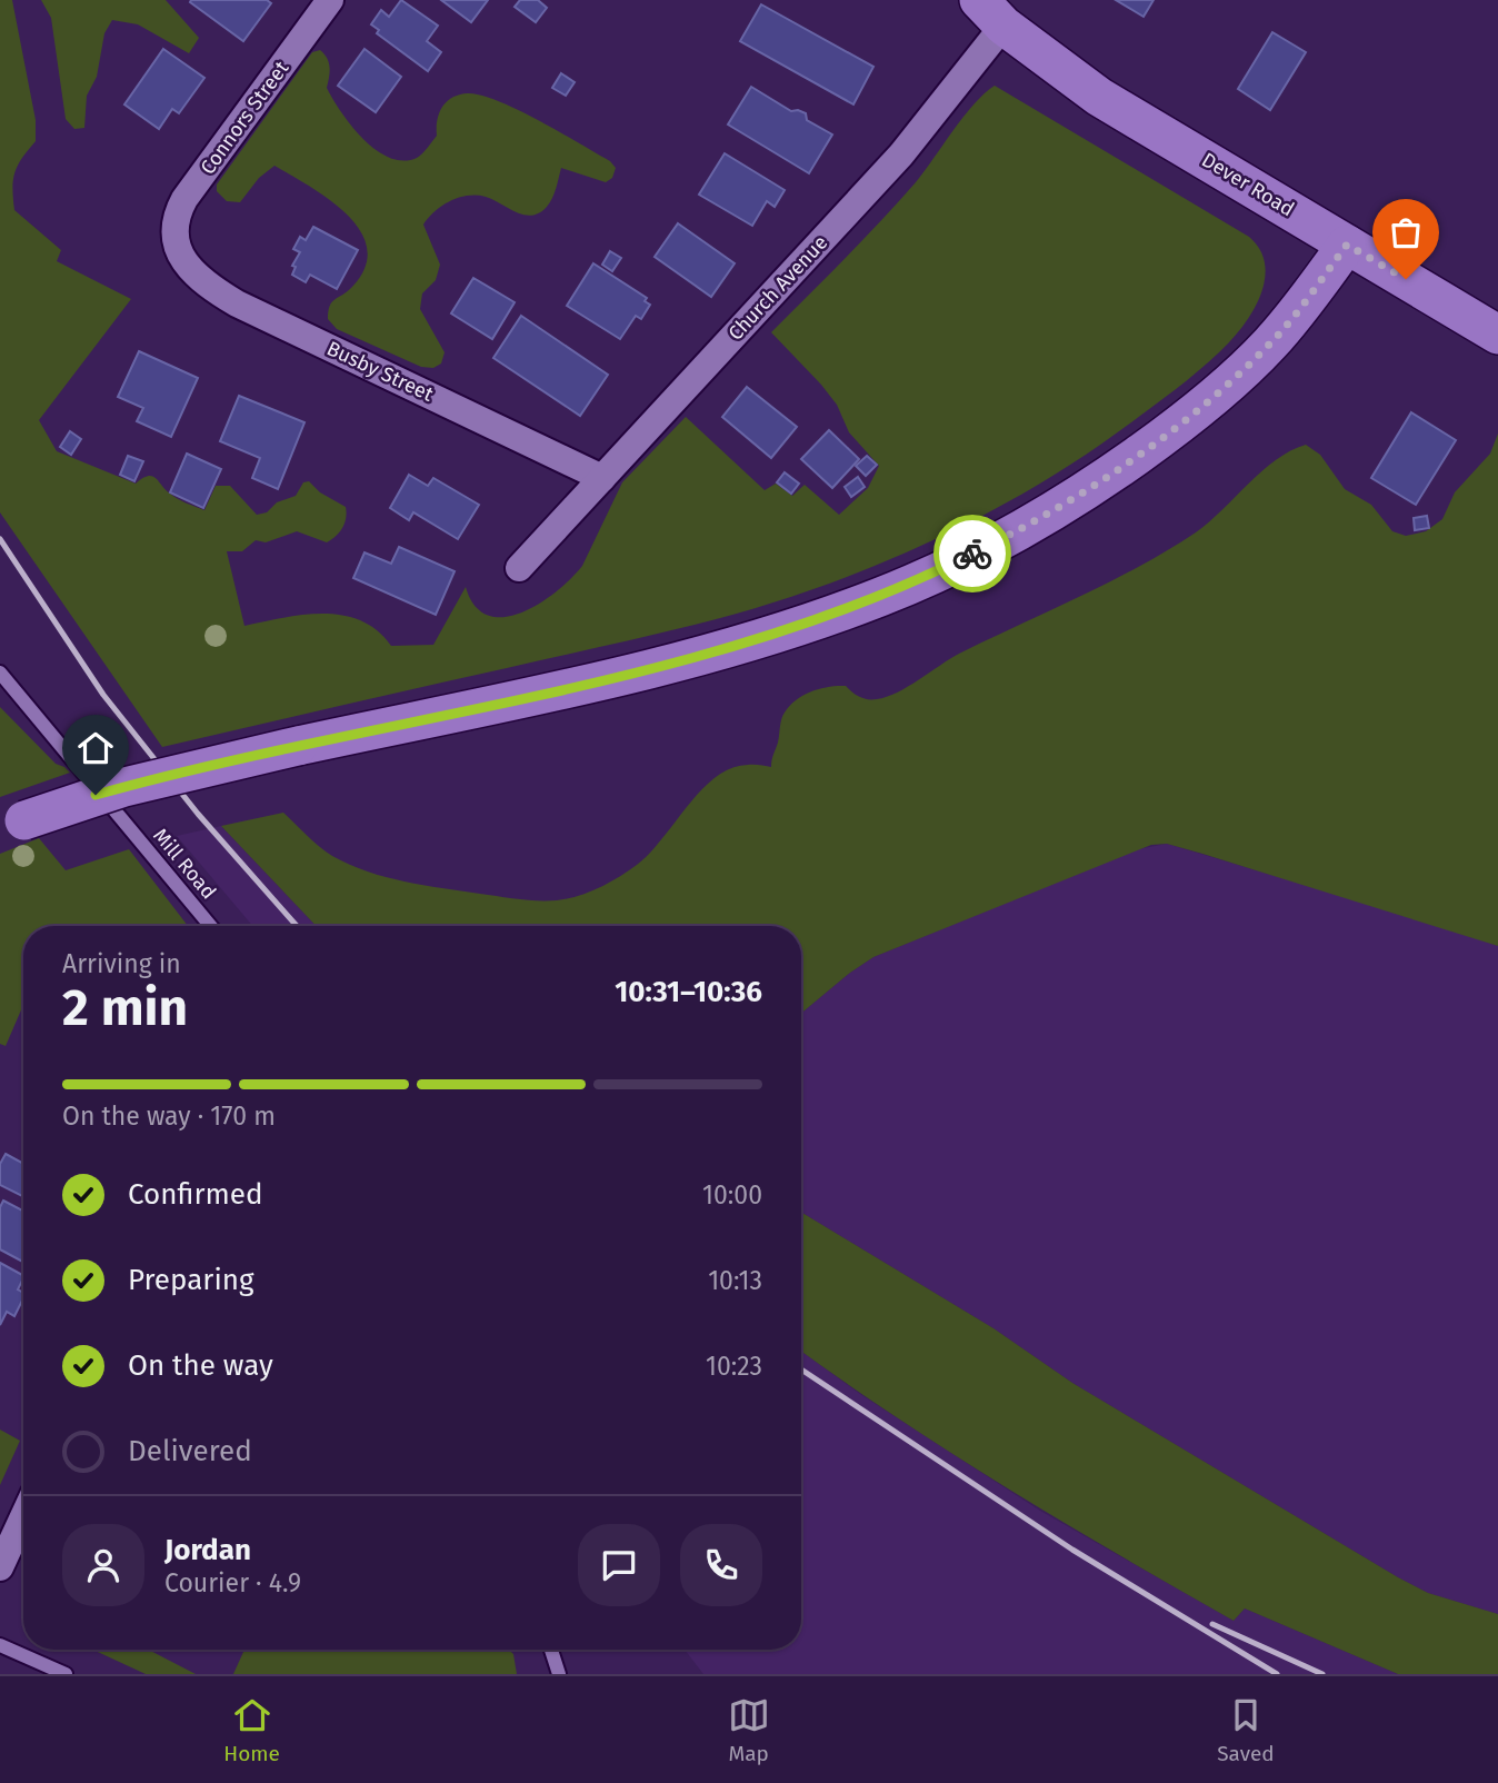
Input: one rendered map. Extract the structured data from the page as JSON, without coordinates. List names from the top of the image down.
{
  "streets": {
    "street": [
      "Connors Street",
      "Dever Road",
      "Church Avenue",
      "Busby Street"
    ],
    "lane": ["Mill Road"]
  },
  "crossings": [
    ["Connors Street", "Busby Street"],
    ["Dever Road", "Church Avenue"],
    ["Church Avenue", "Busby Street"]
  ],
  "page": {
    "heading": ["2 min", "Arriving in", "10:31–10:36"],
    "panel": ["Jordan", "Courier · 4.9"],
    "bar": "On the way · 170 m",
    "list": [
      ["Confirmed", "10:00"],
      ["Preparing", "10:13"],
      ["On the way", "10:23"],
      "Delivered"
    ],
    "tabs": ["Home", "Map", "Saved"]
  }
}
